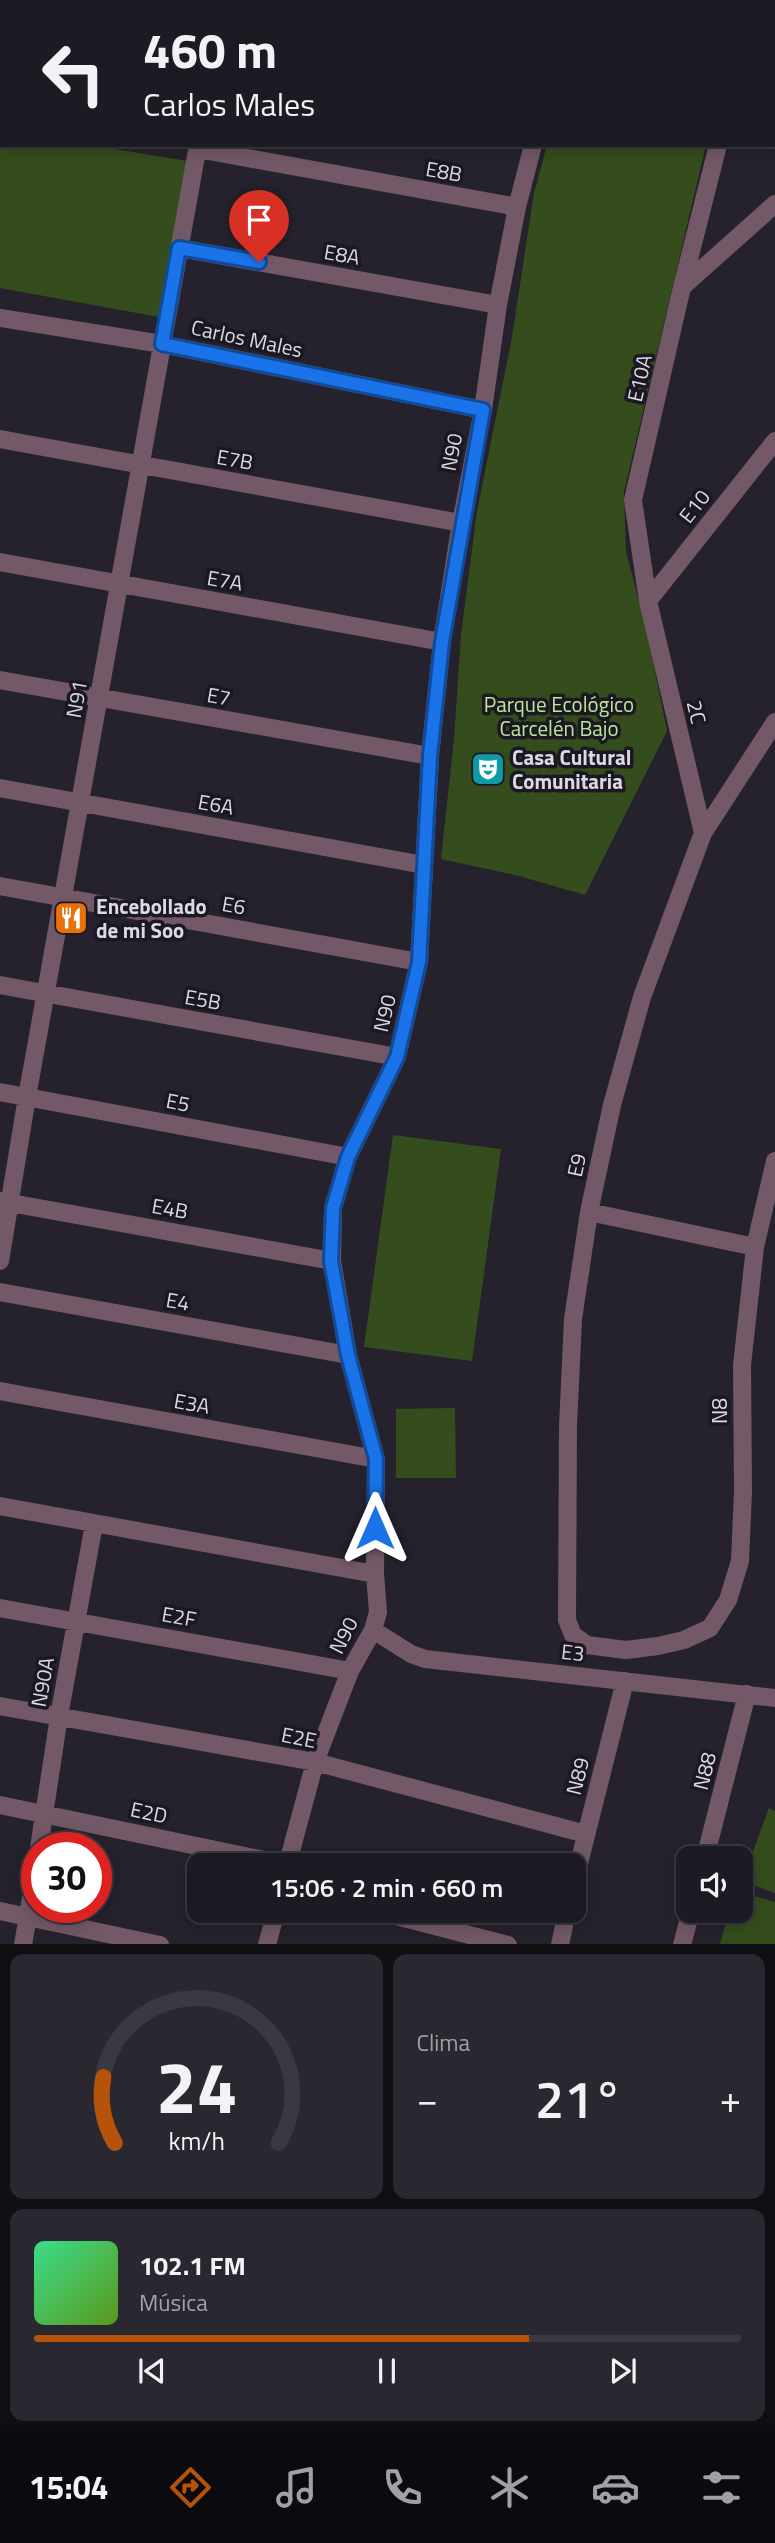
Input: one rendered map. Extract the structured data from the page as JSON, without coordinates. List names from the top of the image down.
{
  "streets": {
    "street": [
      "E8B",
      "E8A",
      "Carlos Males",
      "E10A",
      "N90",
      "E7B",
      "E10",
      "E7A",
      "E7",
      "N91",
      "2C",
      "E6A",
      "E6",
      "E5B",
      "E5",
      "E9",
      "E4B",
      "E4",
      "E3A",
      "N8",
      "E2F",
      "E3",
      "N90A",
      "E2E",
      "N88",
      "N89",
      "E2D"
    ]
  },
  "crossings": [
    ["E8B", "N90"],
    ["E8B", "N91"],
    ["E8A", "N90"],
    ["E8A", "N91"],
    ["Carlos Males", "N90"],
    ["Carlos Males", "N91"],
    ["E10A", "E10"],
    ["E10A", "2C"],
    ["N90", "E7B"],
    ["N90", "E7A"],
    ["N90", "E7"],
    ["N90", "E6A"],
    ["N90", "E6"],
    ["N90", "E5B"],
    ["N90", "E5"],
    ["N90", "E4B"],
    ["N90", "E4"],
    ["N90", "E3A"],
    ["N90", "E2F"],
    ["N90", "E3"],
    ["N90", "E2E"],
    ["E7B", "N91"],
    ["E10", "2C"],
    ["E7A", "N91"],
    ["E7", "N91"],
    ["N91", "E6A"],
    ["N91", "E6"],
    ["N91", "E5B"],
    ["N91", "E5"],
    ["N91", "E4B"],
    ["2C", "E9"],
    ["E9", "N8"],
    ["E2F", "N90A"],
    ["E3", "N88"],
    ["E3", "N89"],
    ["N90A", "E2E"],
    ["N90A", "E2D"],
    ["E2E", "N89"]
  ],
  "parks": ["Parque Ecológico Carcelén Bajo"],
  "places": {
    "theatre": ["Casa Cultural Comunitaria"],
    "restaurant": ["Encebollado de mi Soo"]
  },
  "page": {
    "turn": ["460 m", "Carlos Males"],
    "limit": "30",
    "trip": "15:06 · 2 min · 660 m",
    "tile": "Clima",
    "heat": ["−", "21°", "+"],
    "song": ["102.1 FM", "Música"],
    "tabs": "15:04",
    "gauge": ["24", "km/h"]
  }
}
